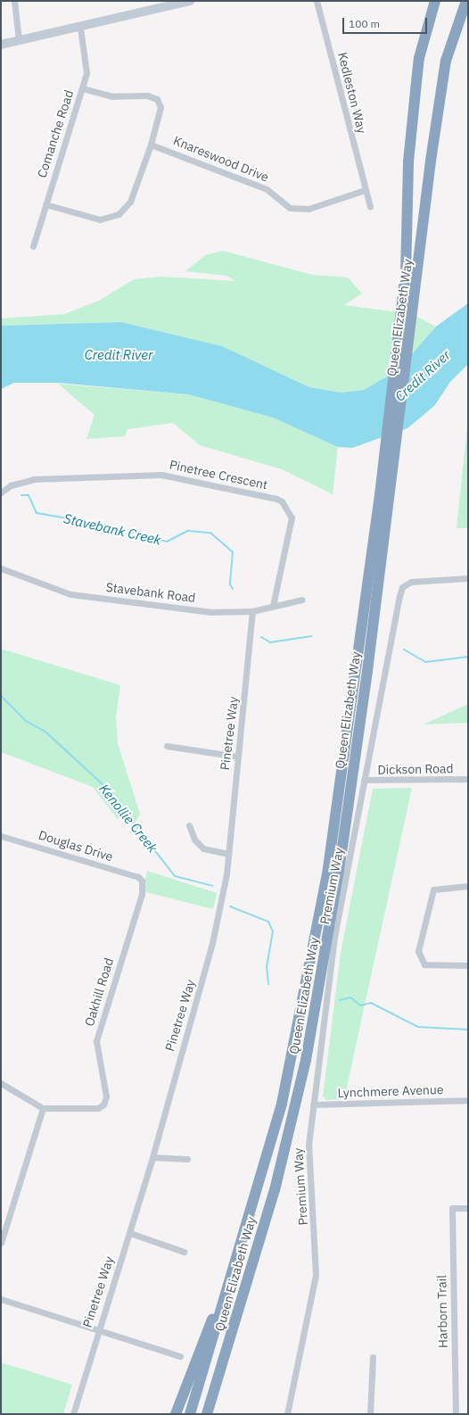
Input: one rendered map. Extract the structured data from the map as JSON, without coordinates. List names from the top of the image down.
{
  "streets": {
    "highway": ["Queen Elizabeth Way"],
    "street": [
      "Kedleston Way",
      "Comanche Road",
      "Knareswood Drive",
      "Pinetree Crescent",
      "Stavebank Road",
      "Pinetree Way",
      "Dickson Road",
      "Douglas Drive",
      "Premium Way",
      "Oakhill Road",
      "Lynchmere Avenue",
      "Harborn Trail"
    ]
  },
  "crossings": [
    ["Kedleston Way", "Knareswood Drive"],
    ["Pinetree Crescent", "Stavebank Road"],
    ["Stavebank Road", "Pinetree Way"],
    ["Dickson Road", "Premium Way"],
    ["Douglas Drive", "Oakhill Road"],
    ["Premium Way", "Lynchmere Avenue"]
  ],
  "water": ["Credit River", "Stavebank Creek", "Kenollie Creek"],
  "scale_bar": "100 m"
}
